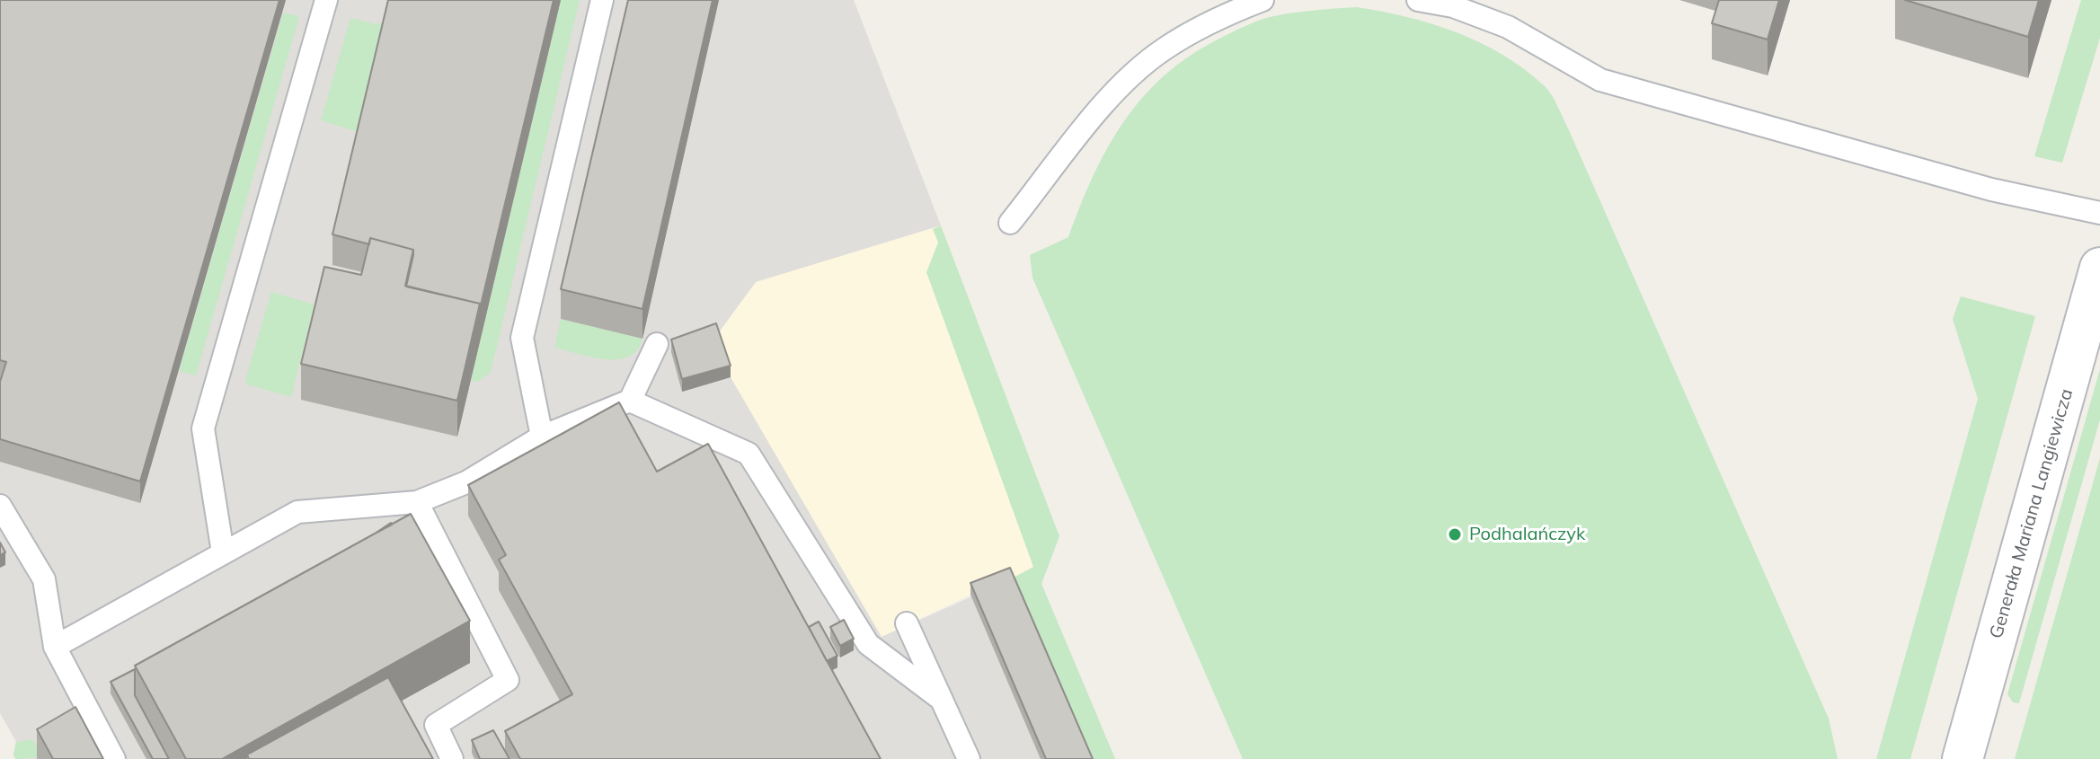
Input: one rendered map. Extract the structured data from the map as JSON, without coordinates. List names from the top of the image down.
{
  "streets": {
    "street": ["Generała Mariana Langiewicza"]
  },
  "places": ["Podhalańczyk"]
}
